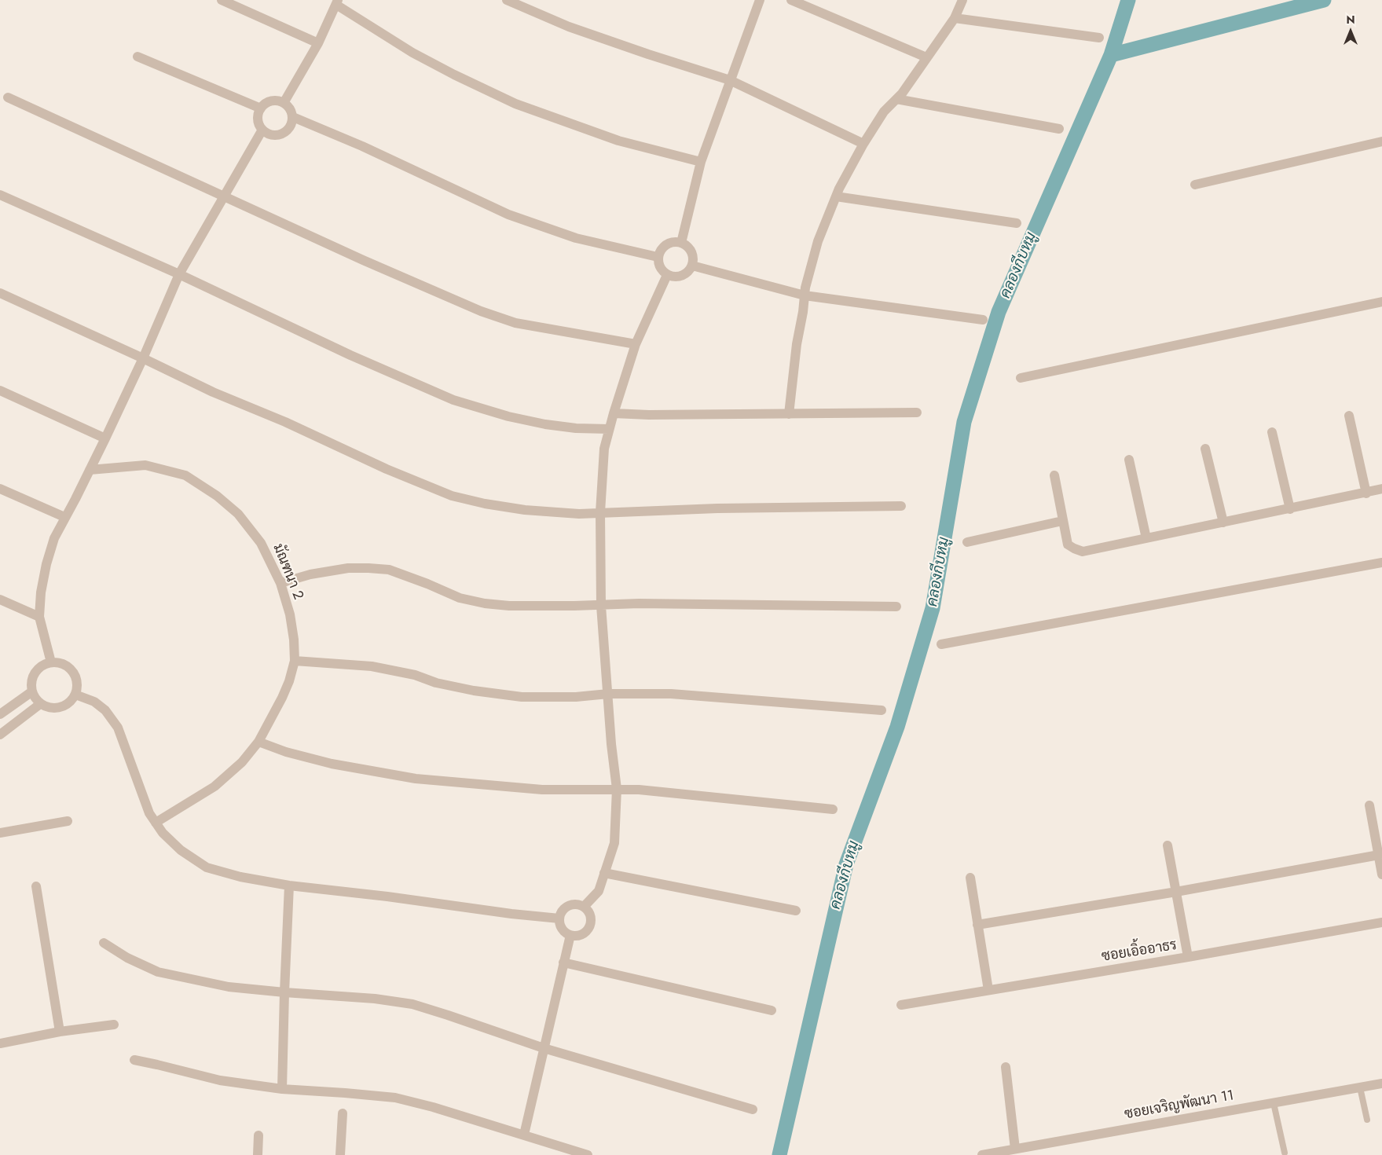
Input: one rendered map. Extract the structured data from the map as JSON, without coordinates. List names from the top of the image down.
{
  "streets": {
    "street": ["มัณฑนา 2", "ซอยเอิ้ออาธร", "ซอยเจริญพัฒนา 11"]
  },
  "water": ["คลองกีบหมู"],
  "north": "top"
}
